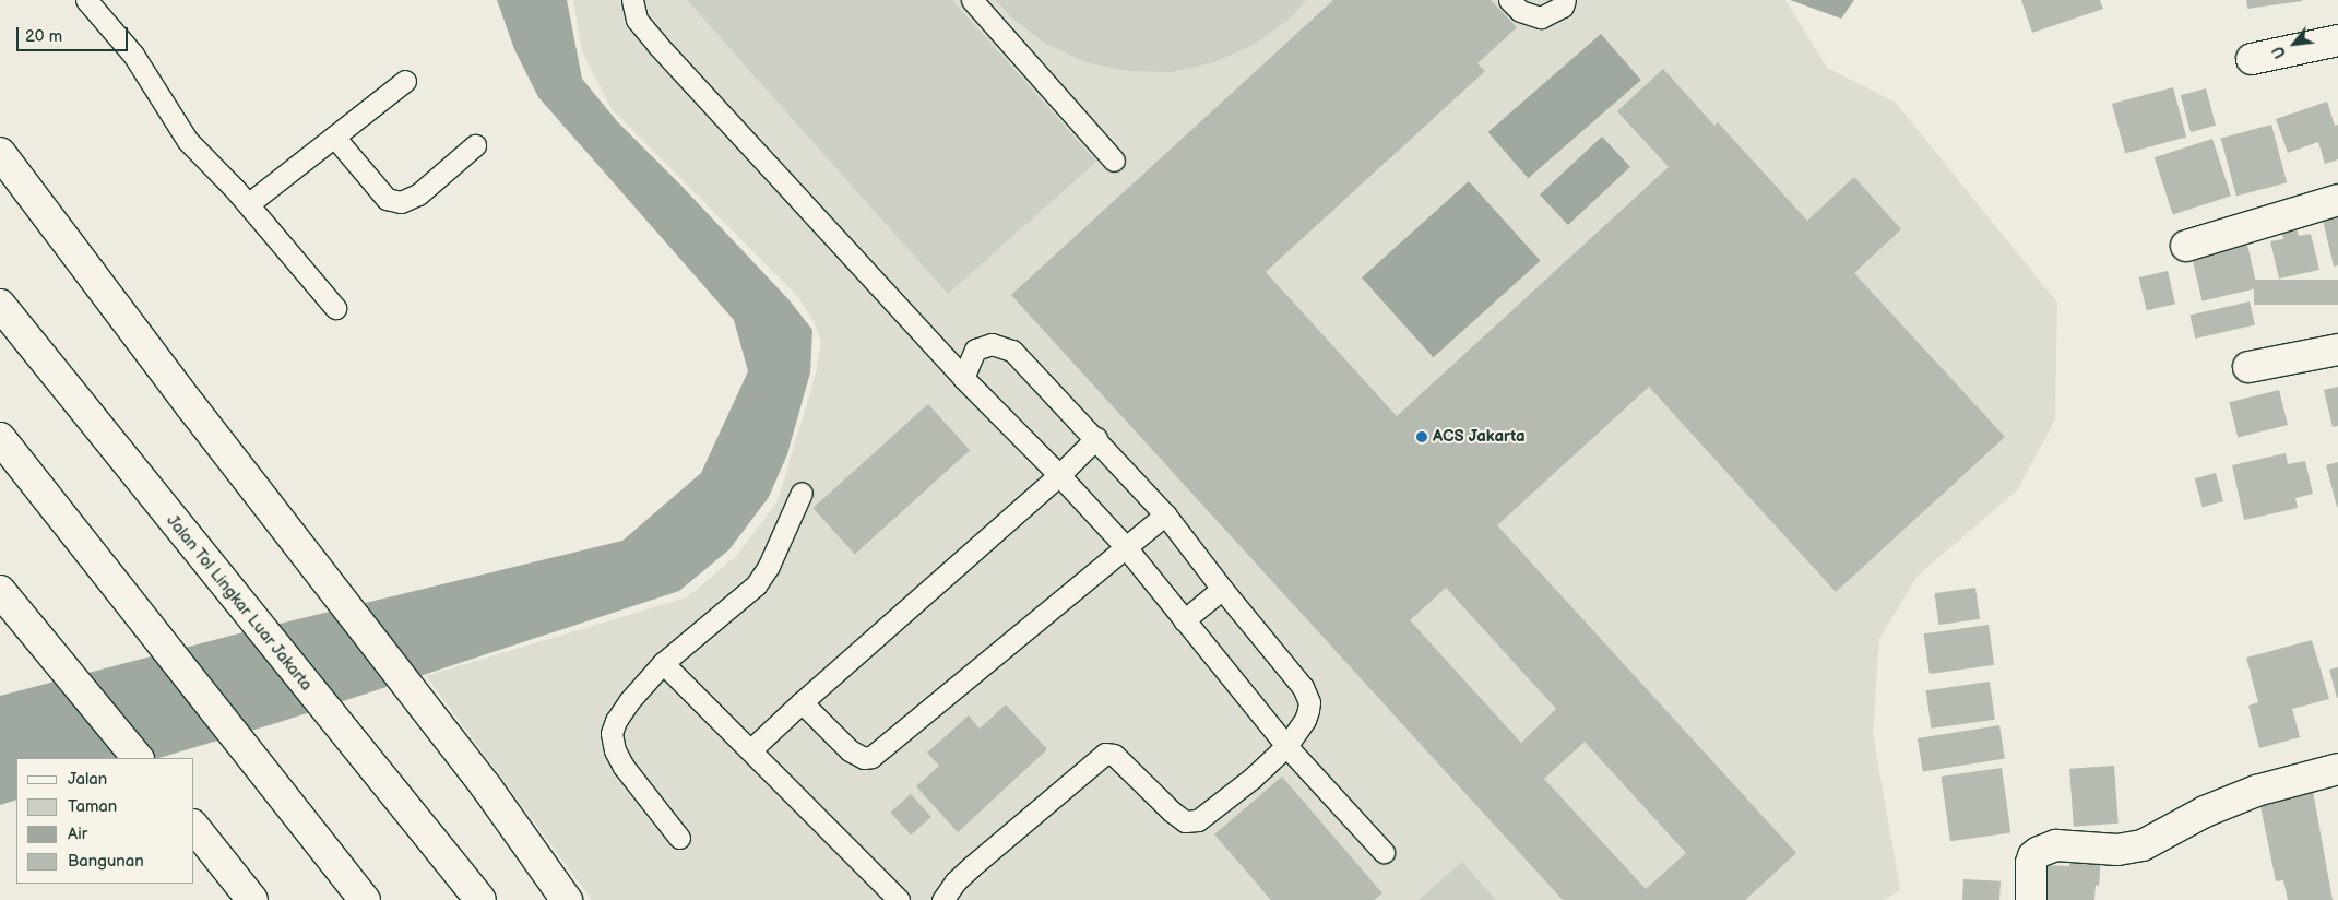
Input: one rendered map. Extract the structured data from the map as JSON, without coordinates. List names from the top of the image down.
{
  "streets": {
    "main road": ["Jalan Tol Lingkar Luar Jakarta"]
  },
  "places": ["ACS Jakarta"],
  "legend": [
    "Jalan",
    "Taman",
    "Air",
    "Bangunan"
  ],
  "scale_bar": "20 m",
  "north": "bottom left"
}
